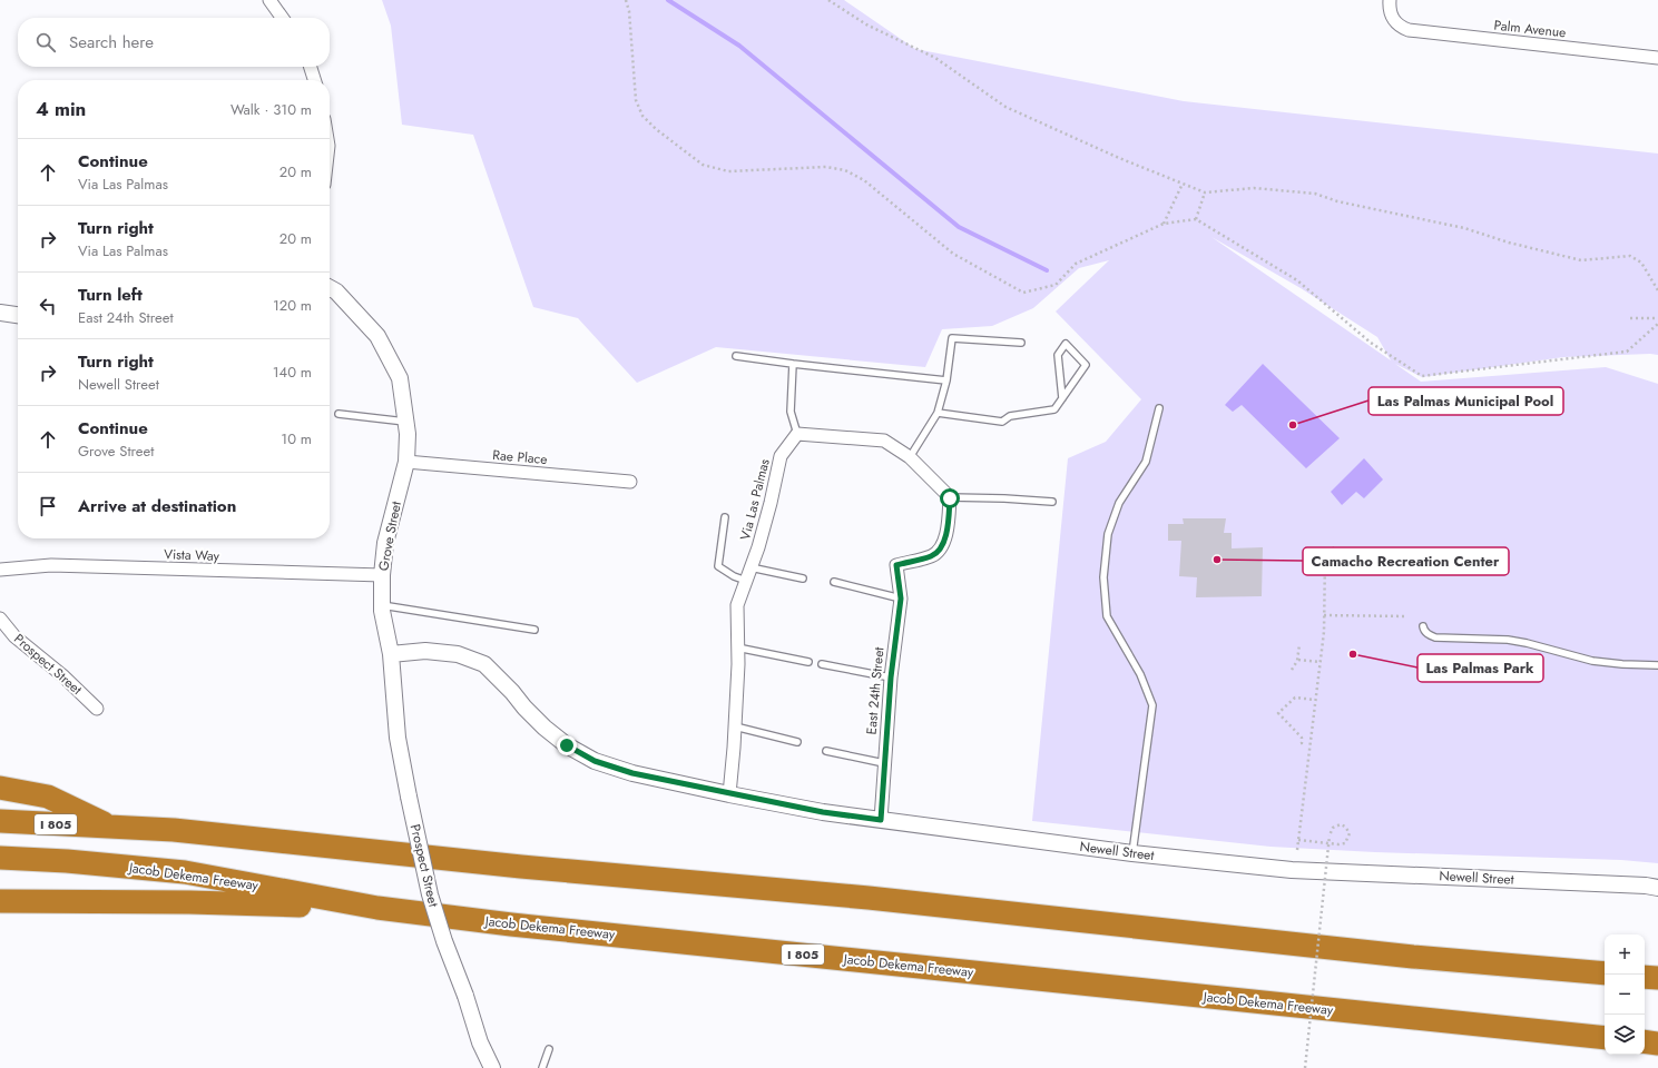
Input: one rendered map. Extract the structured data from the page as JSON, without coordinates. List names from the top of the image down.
{
  "streets": {
    "highway": ["I 805", "Jacob Dekema Freeway"],
    "street": [
      "Palm Avenue",
      "Rae Place",
      "Via Las Palmas",
      "Grove Street",
      "Vista Way",
      "Prospect Street",
      "East 24th Street",
      "Newell Street"
    ]
  },
  "crossings": [
    ["Rae Place", "Grove Street"],
    ["Via Las Palmas", "Newell Street"],
    ["Grove Street", "Vista Way"],
    ["Grove Street", "Prospect Street"],
    ["Grove Street", "Newell Street"],
    ["Prospect Street", "Newell Street"],
    ["East 24th Street", "Newell Street"]
  ],
  "places": ["Las Palmas Municipal Pool", "Camacho Recreation Center", "Las Palmas Park"],
  "page": {
    "search": "Search here",
    "heading": ["4 min", "Walk · 310 m"],
    "list": [
      ["Continue", "Via Las Palmas", "20 m"],
      ["Turn right", "Via Las Palmas", "20 m"],
      ["Turn left", "East 24th Street", "120 m"],
      ["Turn right", "Newell Street", "140 m"],
      ["Continue", "Grove Street", "10 m"],
      "Arrive at destination"
    ],
    "map_buttons": ["+", "−"]
  }
}
